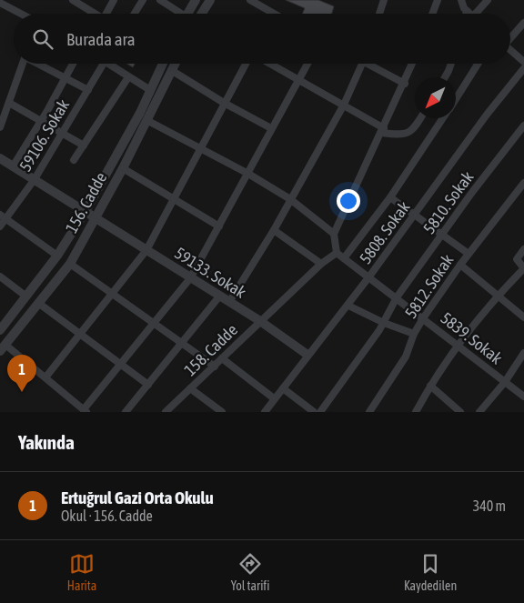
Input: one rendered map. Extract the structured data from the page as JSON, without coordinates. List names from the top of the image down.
{
  "streets": {
    "street": [
      "59106. Sokak",
      "156. Cadde",
      "5810. Sokak",
      "5808. Sokak",
      "59133. Sokak",
      "5812. Sokak",
      "5839. Sokak",
      "158. Cadde"
    ]
  },
  "crossings": [
    ["59106. Sokak", "59133. Sokak"],
    ["156. Cadde", "59133. Sokak"],
    ["5810. Sokak", "5839. Sokak"],
    ["5808. Sokak", "59133. Sokak"],
    ["5808. Sokak", "5839. Sokak"],
    ["59133. Sokak", "158. Cadde"],
    ["5812. Sokak", "5839. Sokak"],
    ["5839. Sokak", "158. Cadde"]
  ],
  "north": "bottom left",
  "page": {
    "search": "Burada ara",
    "pins": "1",
    "heading": "Yakında",
    "list": [
      {
        "mark": "1",
        "name": "Ertuğrul Gazi Orta Okulu",
        "note": "Okul · 156. Cadde",
        "value": "340 m"
      }
    ],
    "nav": ["Harita", "Yol tarifi", "Kaydedilen"]
  }
}
